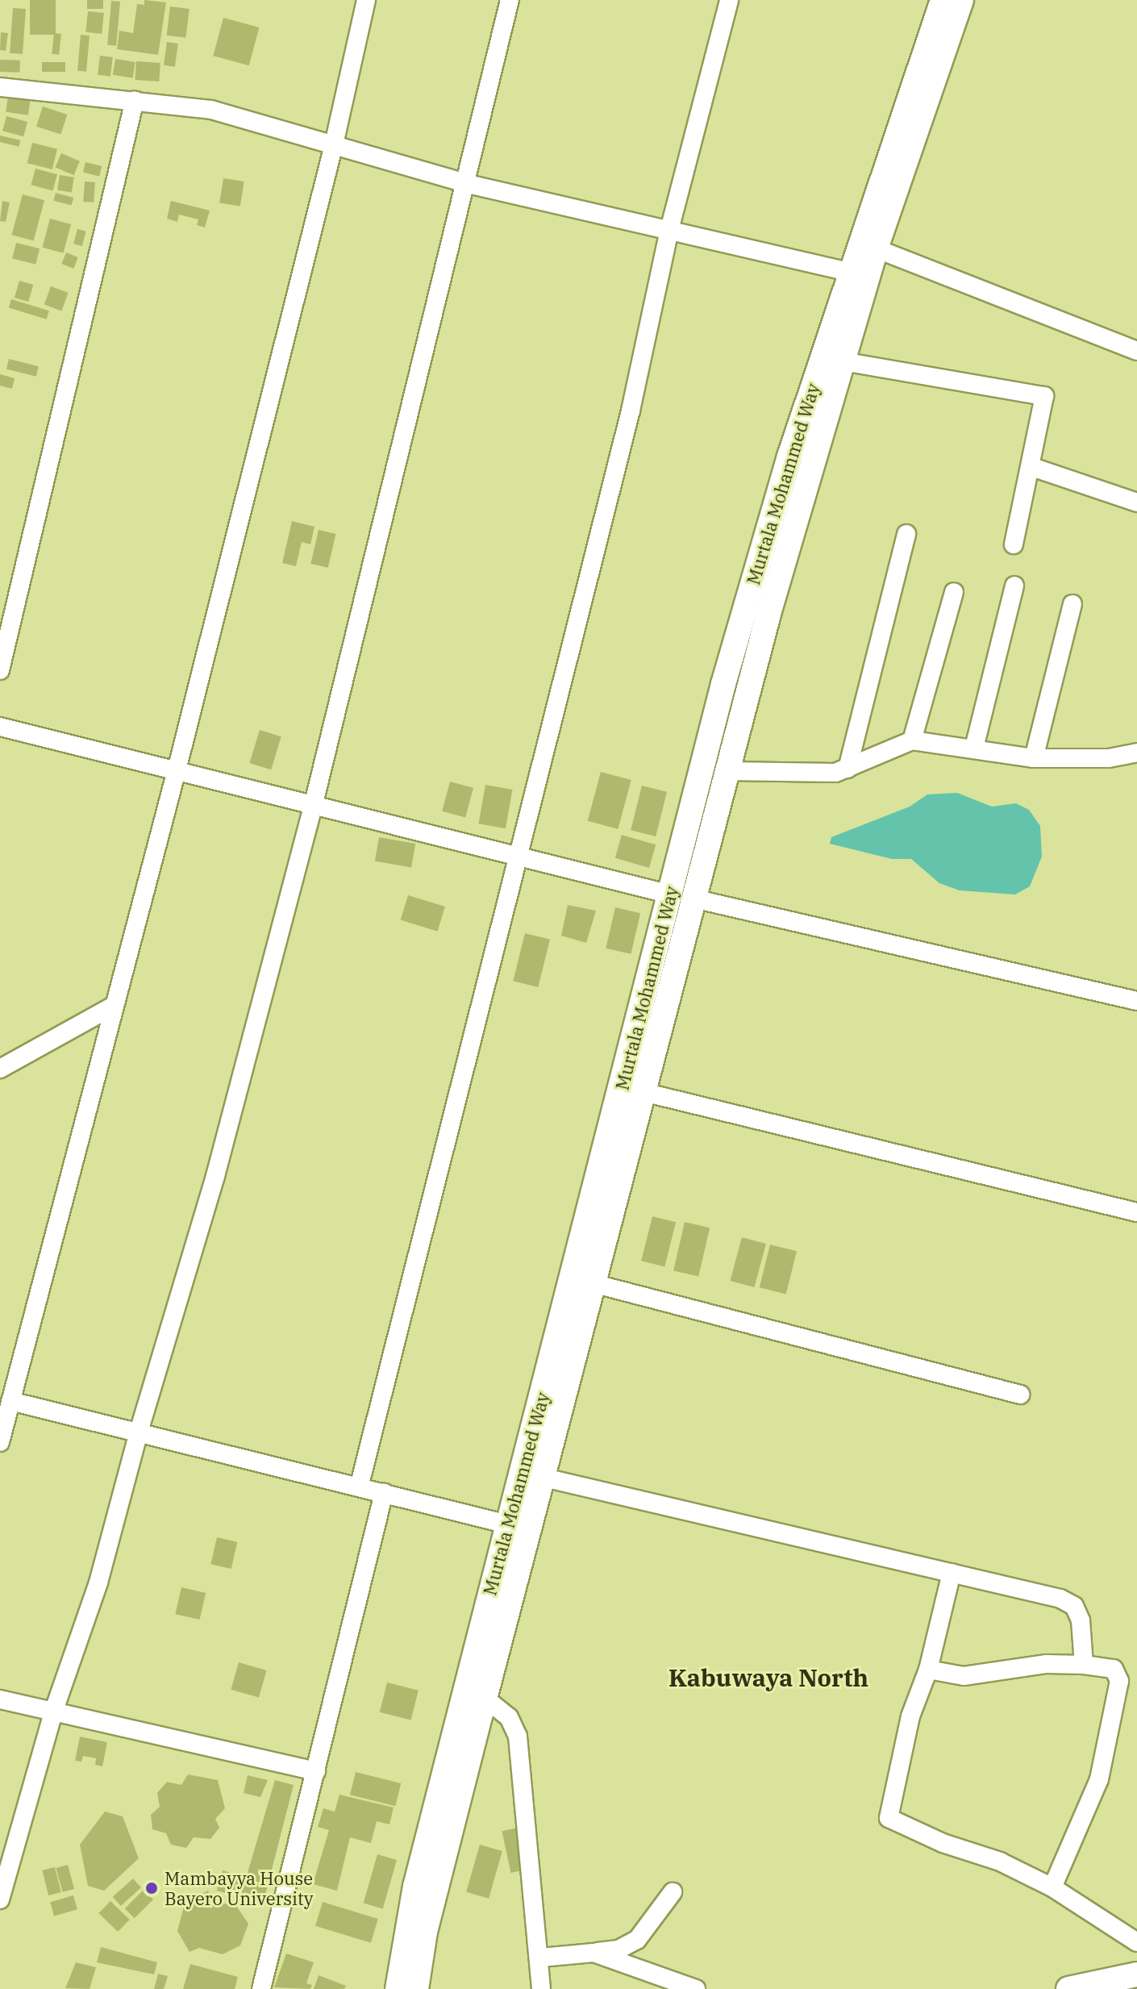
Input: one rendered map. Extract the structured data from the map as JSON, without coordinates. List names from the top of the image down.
{
  "streets": {
    "main road": ["Murtala Mohammed Way"]
  },
  "districts": ["Kabuwaya North"],
  "places": ["Mambayya House Bayero University"]
}
